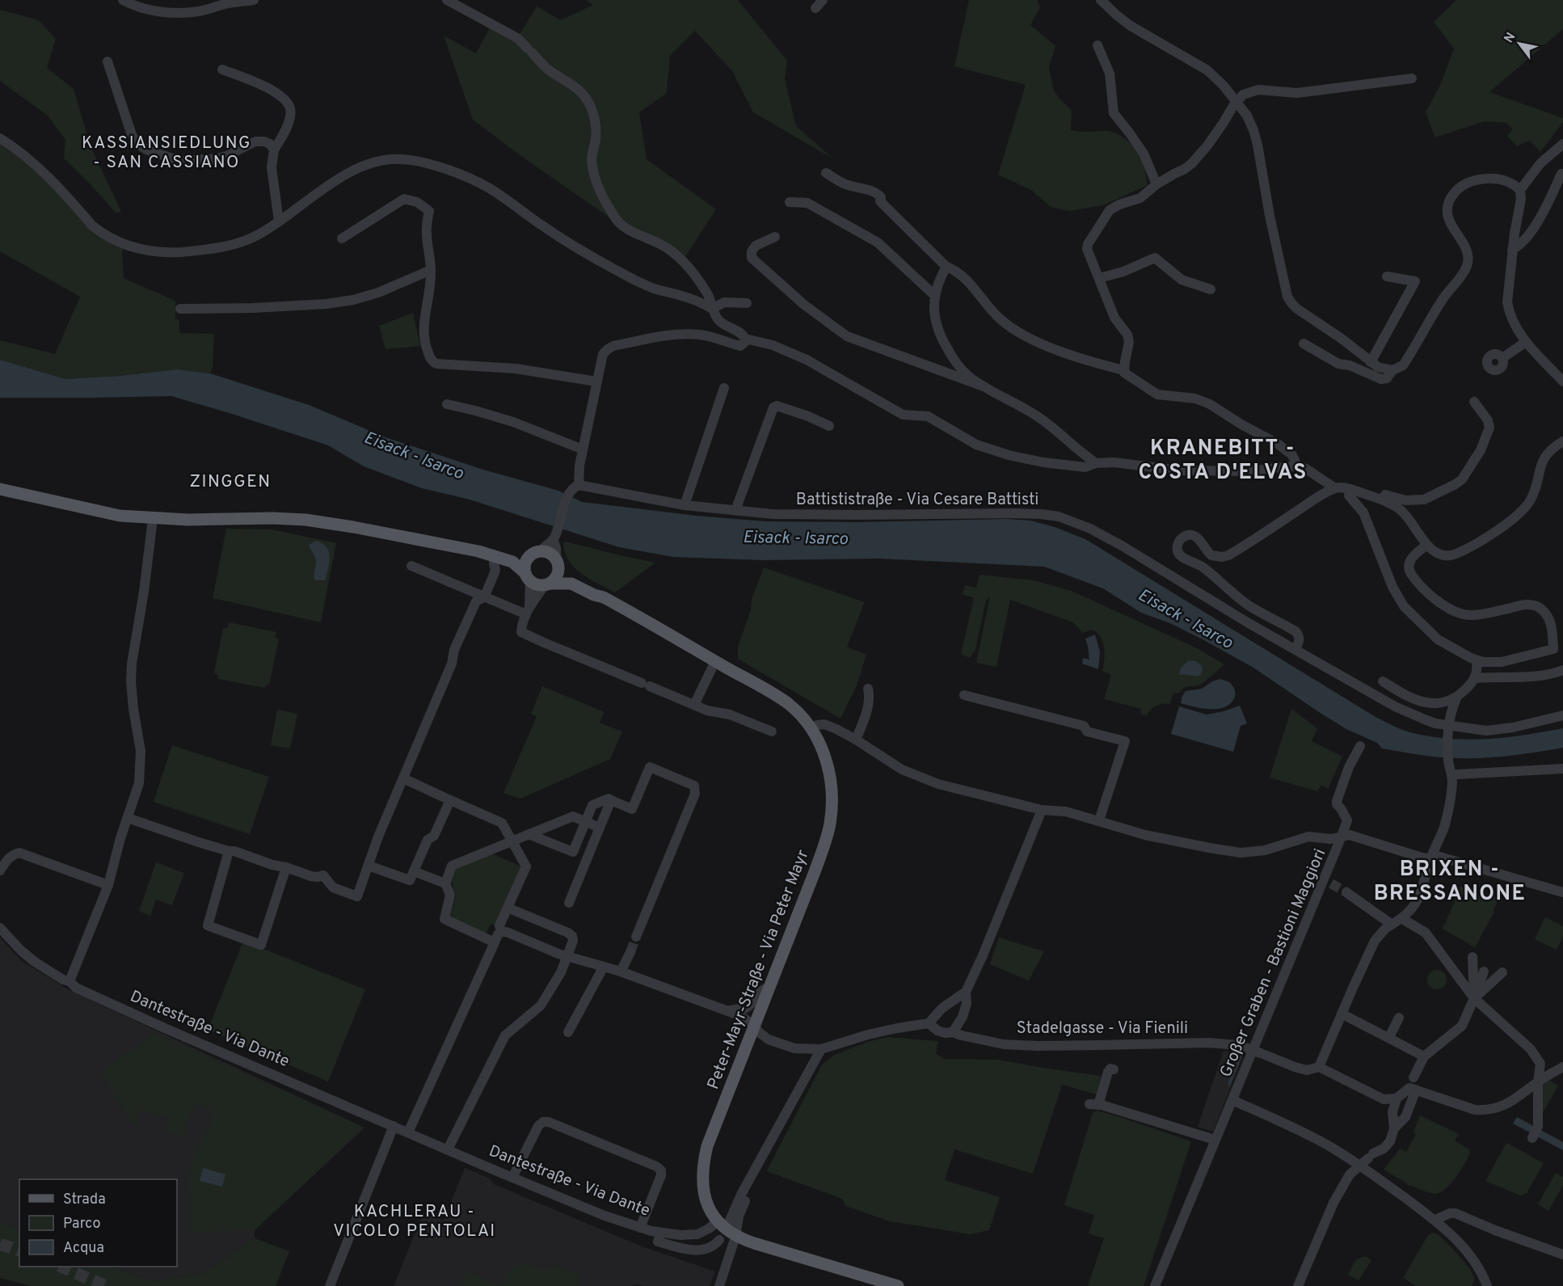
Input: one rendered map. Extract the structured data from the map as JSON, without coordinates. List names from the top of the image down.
{
  "streets": {
    "main road": ["Peter-Mayr-Straße - Via Peter Mayr"],
    "street": [
      "Battististraße - Via Cesare Battisti",
      "Großer Graben - Bastioni Maggiori",
      "Stadelgasse - Via Fienili",
      "Dantestraße - Via Dante"
    ]
  },
  "crossings": [
    ["Großer Graben - Bastioni Maggiori", "Stadelgasse - Via Fienili"],
    ["Peter-Mayr-Straße - Via Peter Mayr", "Dantestraße - Via Dante"]
  ],
  "districts": [
    "KASSIANSIEDLUNG - SAN CASSIANO",
    "KRANEBITT - COSTA D'ELVAS",
    "ZINGGEN",
    "BRIXEN - BRESSANONE",
    "KACHLERAU - VICOLO PENTOLAI"
  ],
  "water": ["Eisack - Isarco"],
  "legend": ["Strada", "Parco", "Acqua"],
  "north": "top left"
}
